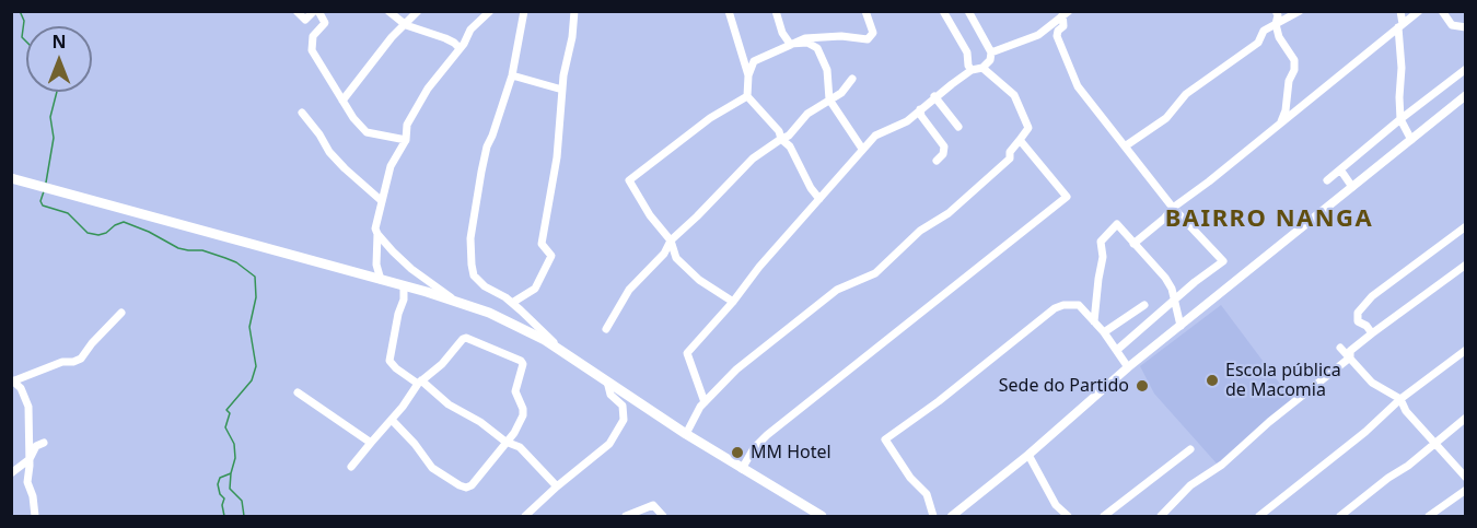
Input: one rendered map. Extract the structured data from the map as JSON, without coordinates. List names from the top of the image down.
{
  "districts": ["BAIRRO NANGA"],
  "places": ["Escola pública de Macomia", "Sede do Partido", "MM Hotel"],
  "north": "top"
}
